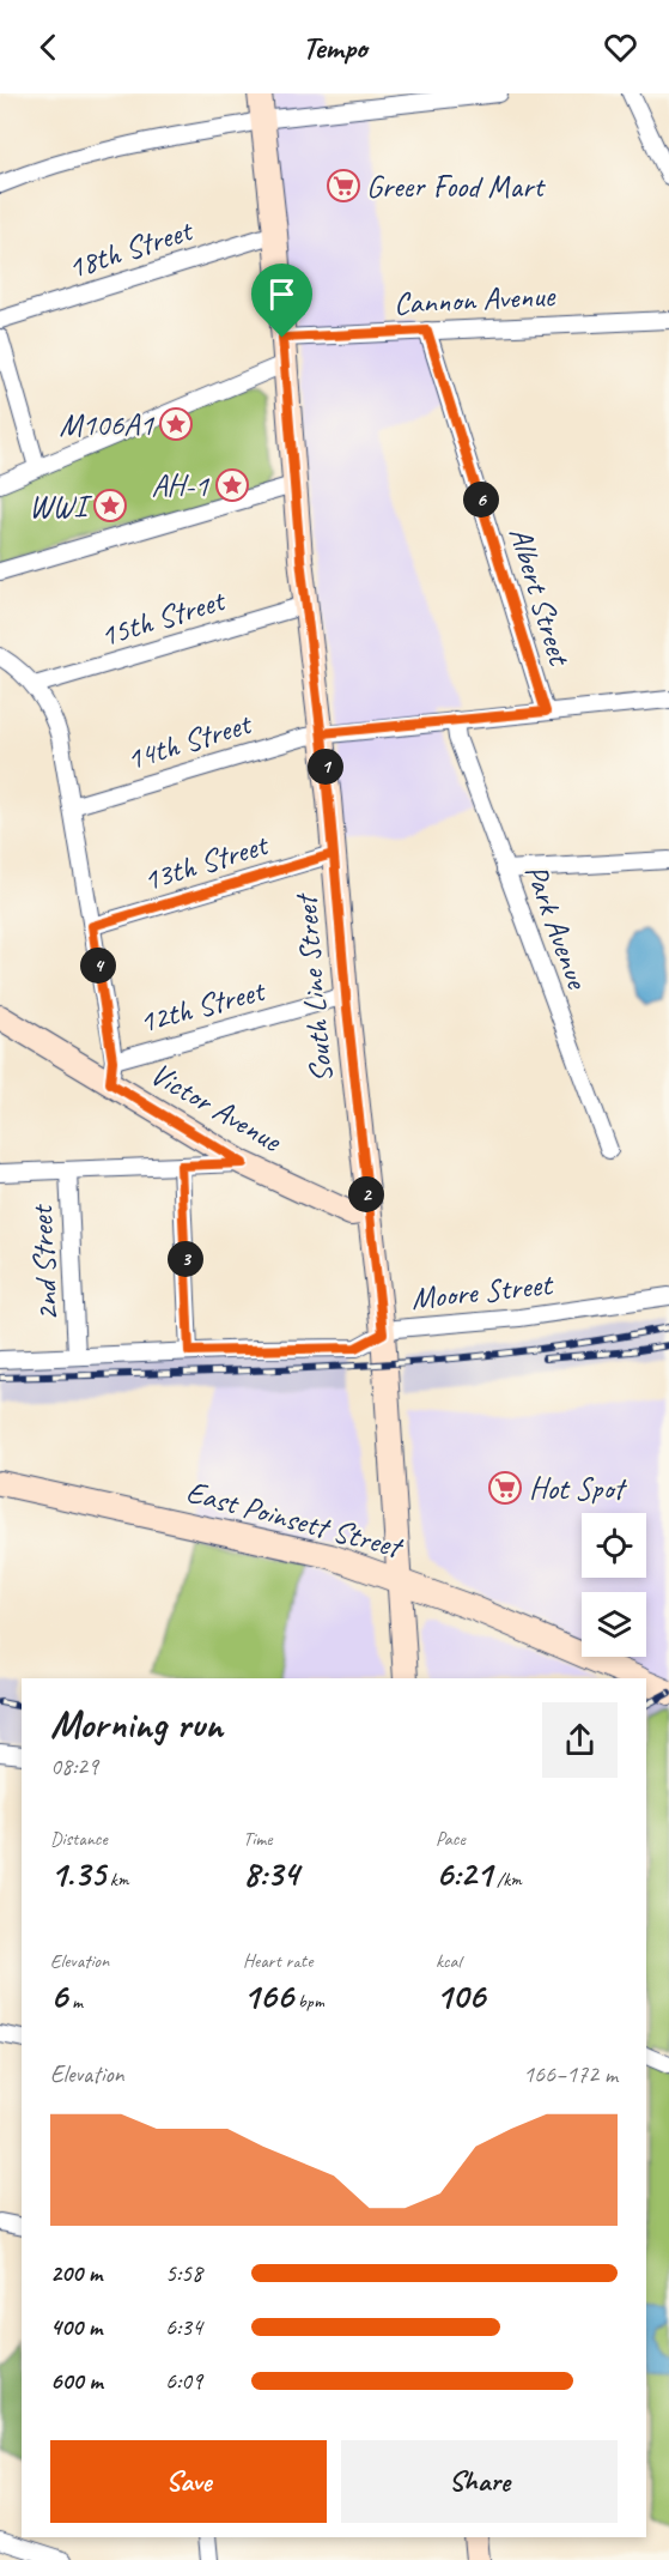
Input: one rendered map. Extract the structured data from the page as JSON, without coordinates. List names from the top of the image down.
{
  "streets": {
    "main road": ["South Line Street", "Victor Avenue", "East Poinsett Street"],
    "street": [
      "18th Street",
      "Cannon Avenue",
      "Albert Street",
      "15th Street",
      "14th Street",
      "13th Street",
      "Park Avenue",
      "12th Street",
      "2nd Street",
      "Moore Street"
    ]
  },
  "crossings": [
    ["18th Street", "South Line Street"],
    ["Cannon Avenue", "Albert Street"],
    ["Cannon Avenue", "South Line Street"],
    ["Albert Street", "14th Street"],
    ["15th Street", "South Line Street"],
    ["14th Street", "Park Avenue"],
    ["14th Street", "South Line Street"],
    ["13th Street", "South Line Street"],
    ["South Line Street", "12th Street"],
    ["South Line Street", "Victor Avenue"],
    ["South Line Street", "Moore Street"],
    ["South Line Street", "East Poinsett Street"],
    ["12th Street", "Victor Avenue"],
    ["2nd Street", "Moore Street"]
  ],
  "places": {
    "supermarket": ["Greer Food Mart", "Hot Spot"],
    "place": ["M106A1", "AH-1", "WWI"]
  },
  "page": {
    "header": "Tempo",
    "pins": [
      "6",
      "1",
      "4",
      "2",
      "3"
    ],
    "heading": ["Morning run", "08:29"],
    "stats": [
      ["Distance", "1.35 km"],
      ["Time", "8:34"],
      ["Pace", "6:21 /km"],
      ["Elevation", "6 m"],
      ["Heart rate", "166 bpm"],
      ["kcal", "106"]
    ],
    "chart": ["Elevation", "166–172 m"],
    "list": [
      {
        "name": "200 m",
        "note": "5:58"
      },
      {
        "name": "400 m",
        "note": "6:34"
      },
      {
        "name": "600 m",
        "note": "6:09"
      }
    ],
    "buttons": ["Save", "Share"]
  }
}
